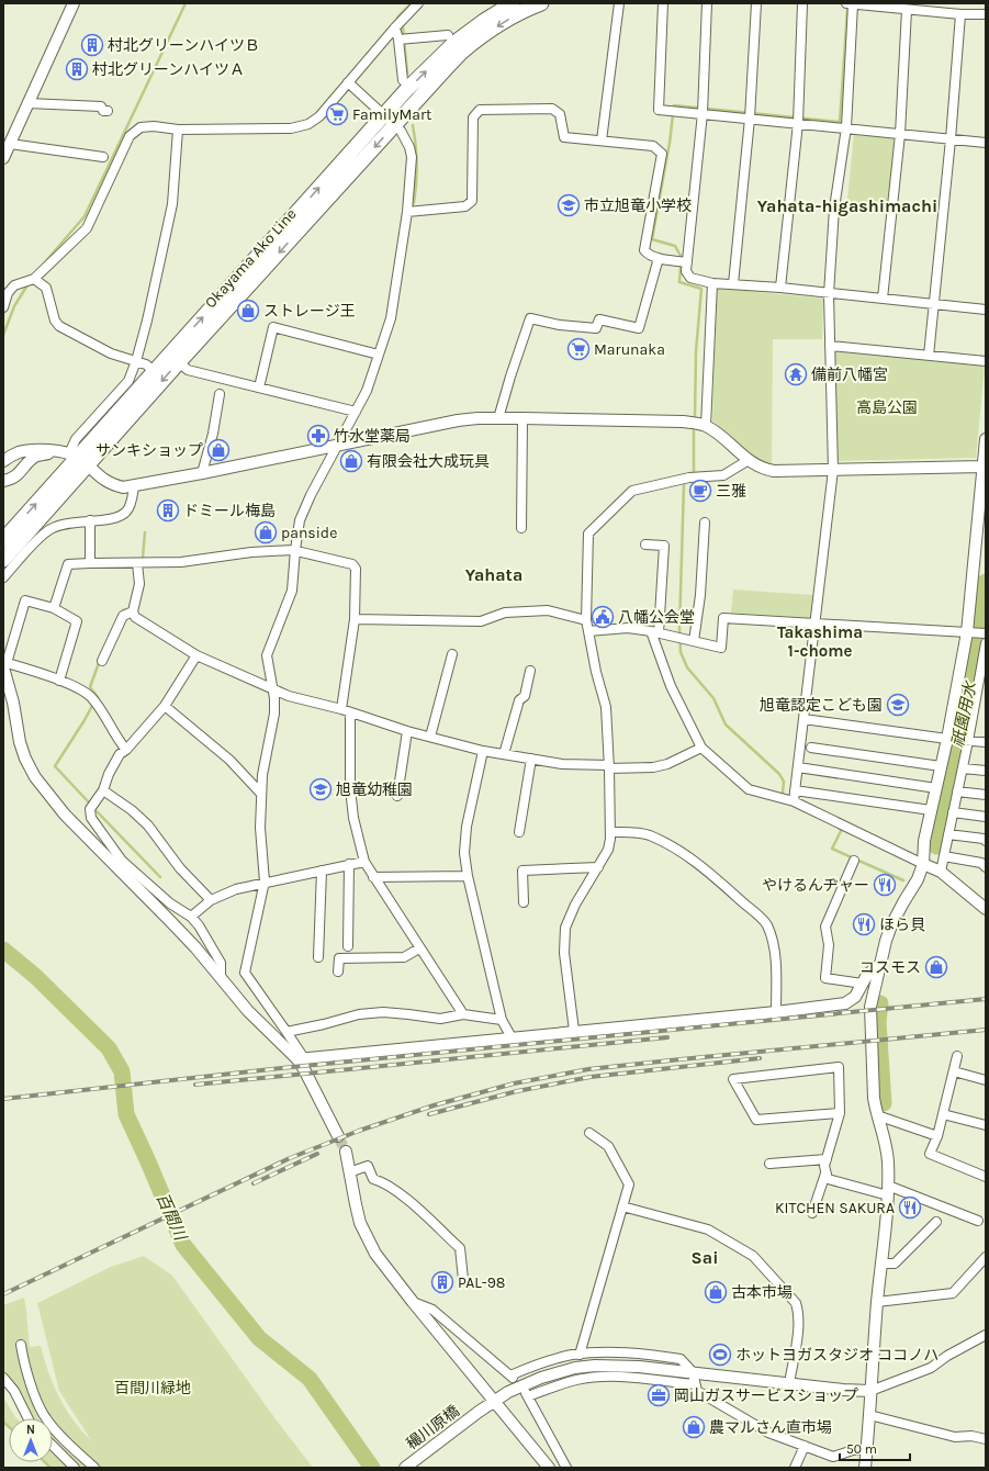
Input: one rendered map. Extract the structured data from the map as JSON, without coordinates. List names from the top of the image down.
{
  "streets": {
    "main road": ["Okayama Ako Line"],
    "street": ["穝川原橋"]
  },
  "districts": [
    "Yahata-higashimachi",
    "Yahata",
    "Takashima 1-chome",
    "Sai"
  ],
  "water": ["祇園用水", "百間川"],
  "parks": ["高島公園", "百間川緑地"],
  "places": {
    "building": [
      "村北グリーンハイツＢ",
      "村北グリーンハイツＡ",
      "ドミール梅島",
      "PAL-98"
    ],
    "supermarket": ["FamilyMart", "Marunaka"],
    "school or university": ["市立旭竜小学校", "旭竜認定こども園", "旭竜幼稚園"],
    "shop": [
      "ストレージ王",
      "サンキショップ",
      "有限会社大成玩具",
      "panside",
      "コスモス",
      "古本市場",
      "農マルさん直市場"
    ],
    "temple": ["備前八幡宮"],
    "pharmacy": ["竹水堂薬局"],
    "cafe": ["三雅"],
    "public building": ["八幡公会堂"],
    "restaurant": ["やけるんヂャー", "ほら貝", "KITCHEN SAKURA"],
    "sports": ["ホットヨガスタジオ ココノハ"],
    "office": ["岡山ガスサービスショップ"]
  },
  "scale_bar": "50 m",
  "north": "top"
}
